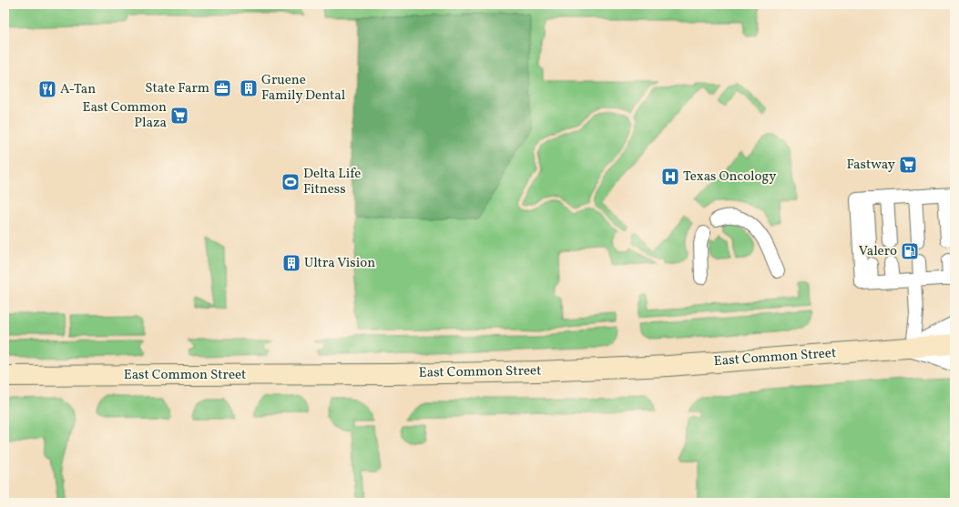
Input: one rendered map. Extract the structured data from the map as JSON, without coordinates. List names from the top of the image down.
{
  "streets": {
    "main road": ["East Common Street"]
  },
  "places": {
    "office": ["State Farm"],
    "building": ["Gruene Family Dental", "Ultra Vision"],
    "restaurant": ["A-Tan"],
    "supermarket": ["East Common Plaza", "Fastway"],
    "hospital": ["Texas Oncology"],
    "sports": ["Delta Life Fitness"],
    "fuel station": ["Valero"]
  }
}
